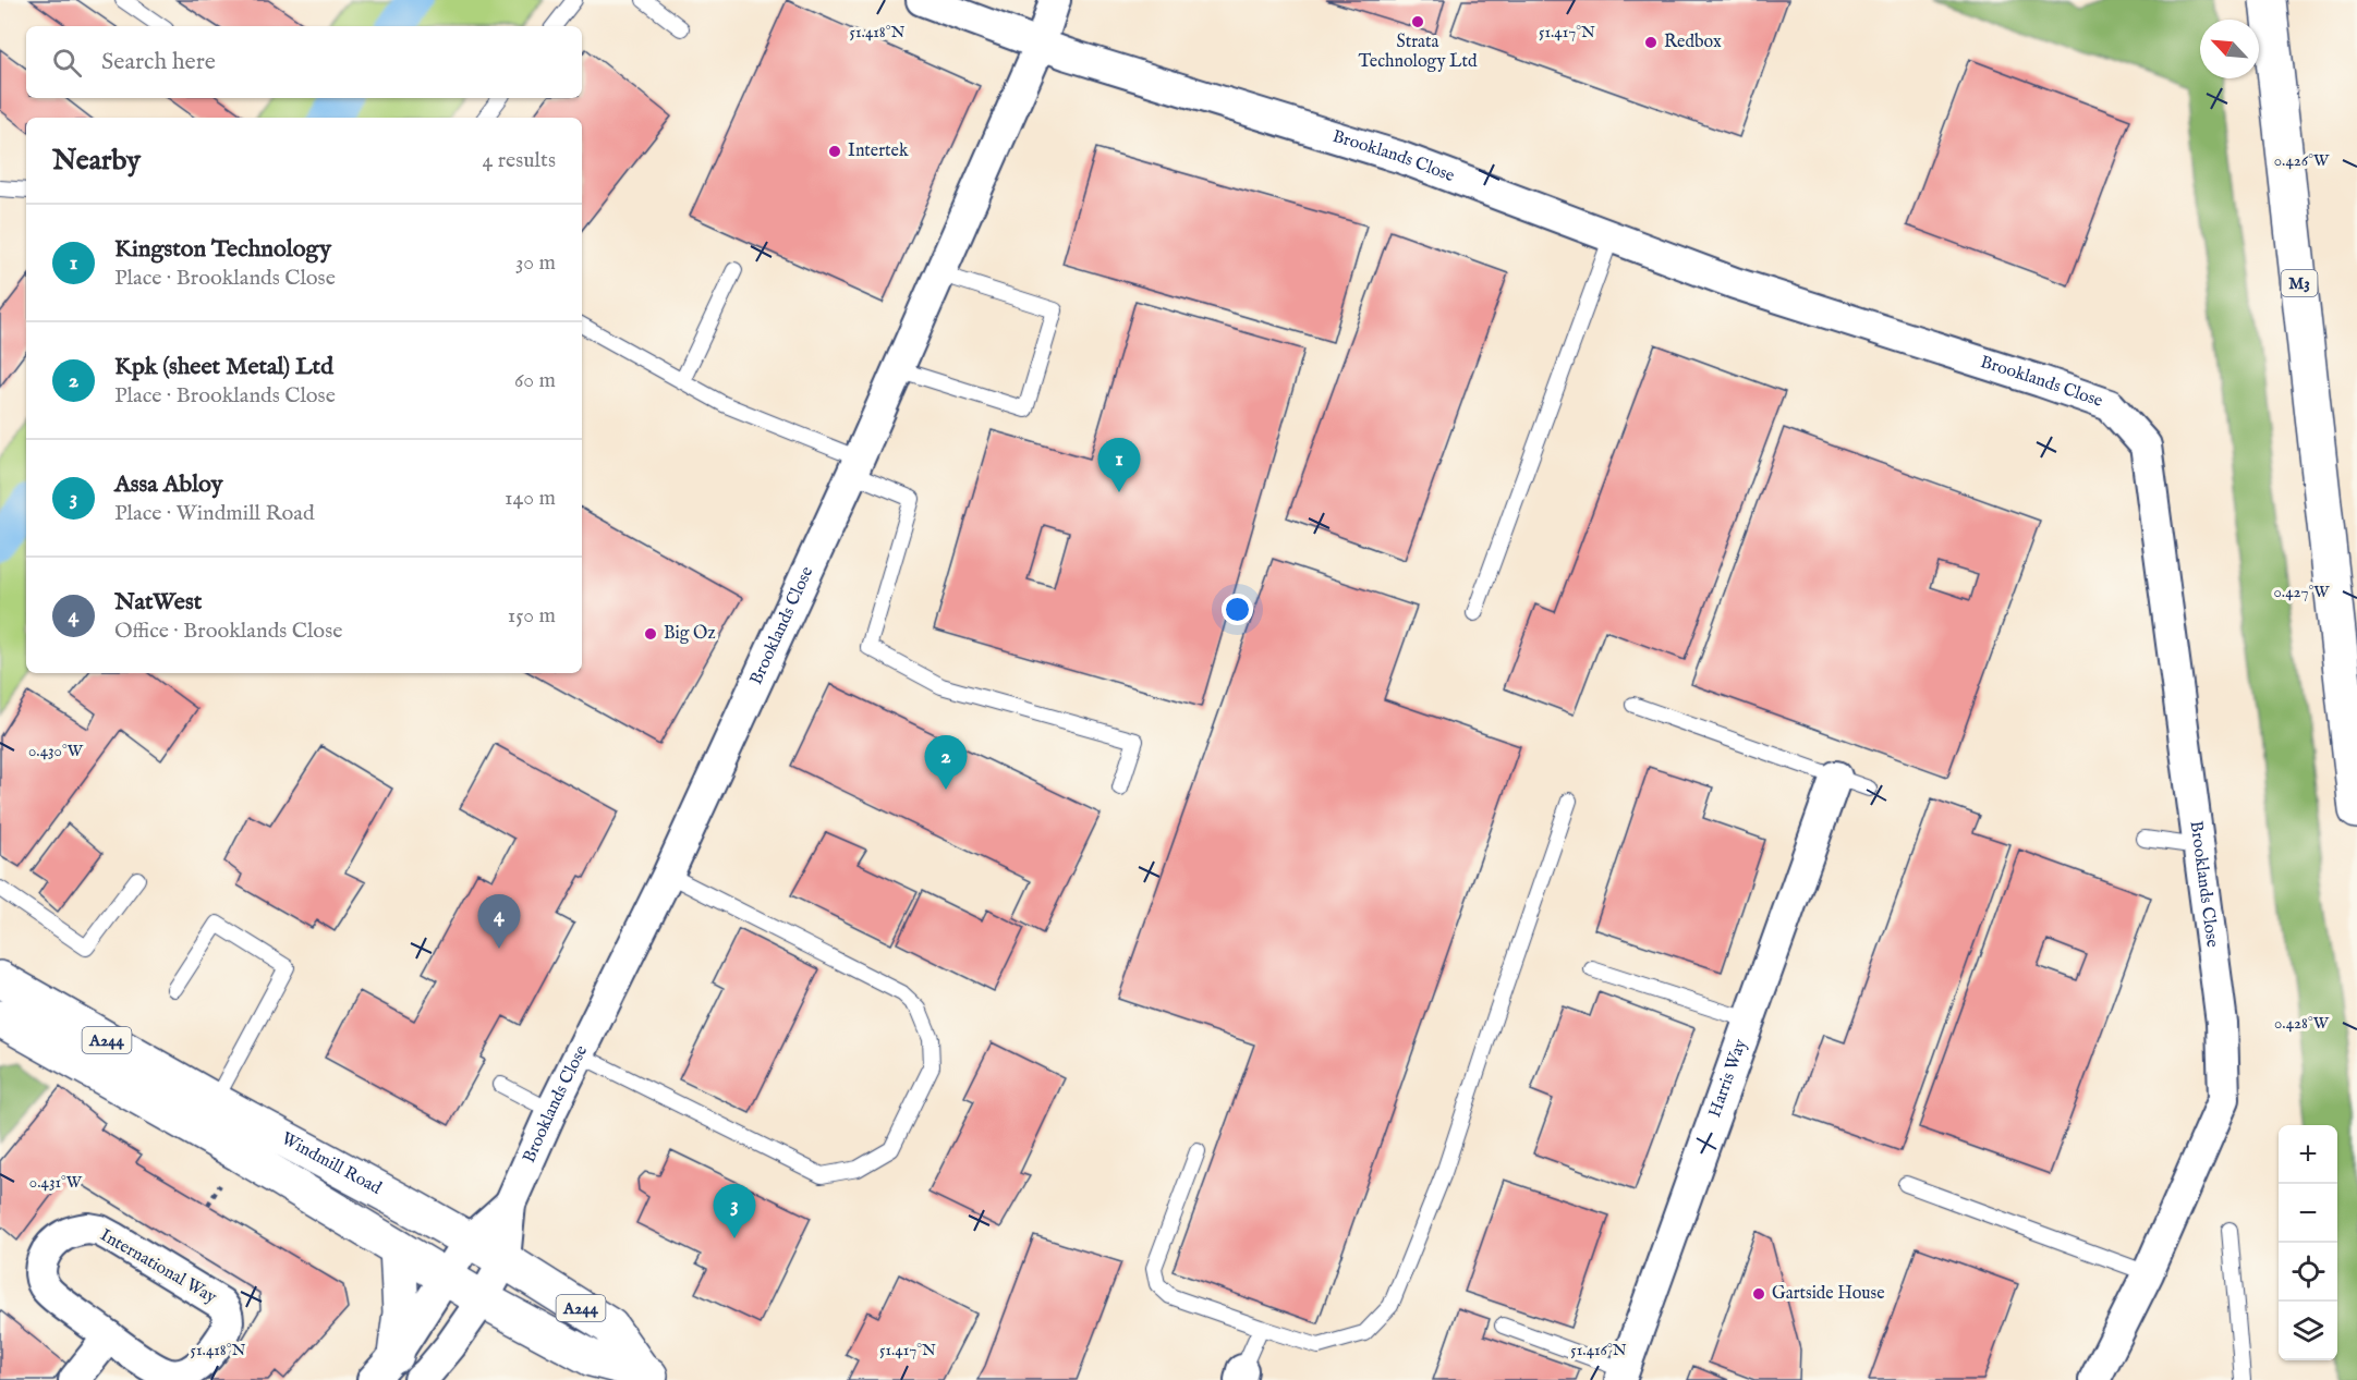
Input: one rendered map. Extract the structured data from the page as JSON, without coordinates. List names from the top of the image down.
{
  "streets": {
    "main road": ["M3", "A244", "Windmill Road"],
    "street": ["Brooklands Close", "Harris Way", "International Way"]
  },
  "crossings": [
    ["Brooklands Close", "Windmill Road"]
  ],
  "places": [
    "Strata Technology Ltd",
    "Redbox",
    "Intertek",
    "Big Oz",
    "Gartside House"
  ],
  "north": "top left",
  "page": {
    "search": "Search here",
    "heading": ["Nearby", "4 results"],
    "list": [
      {
        "mark": "1",
        "name": "Kingston Technology",
        "note": "Place · Brooklands Close",
        "value": "30 m"
      },
      {
        "mark": "2",
        "name": "Kpk (sheet Metal) Ltd",
        "note": "Place · Brooklands Close",
        "value": "60 m"
      },
      {
        "mark": "3",
        "name": "Assa Abloy",
        "note": "Place · Windmill Road",
        "value": "140 m"
      },
      {
        "mark": "4",
        "name": "NatWest",
        "note": "Office · Brooklands Close",
        "value": "150 m"
      }
    ],
    "pins": [
      "1",
      "2",
      "4",
      "3"
    ],
    "map_buttons": ["+", "−"]
  },
  "coordinates": [
    "51.418°N",
    "51.417°N",
    "0.426°W",
    "0.427°W",
    "0.430°W",
    "0.428°W",
    "0.431°W",
    "51.416°N"
  ]
}
